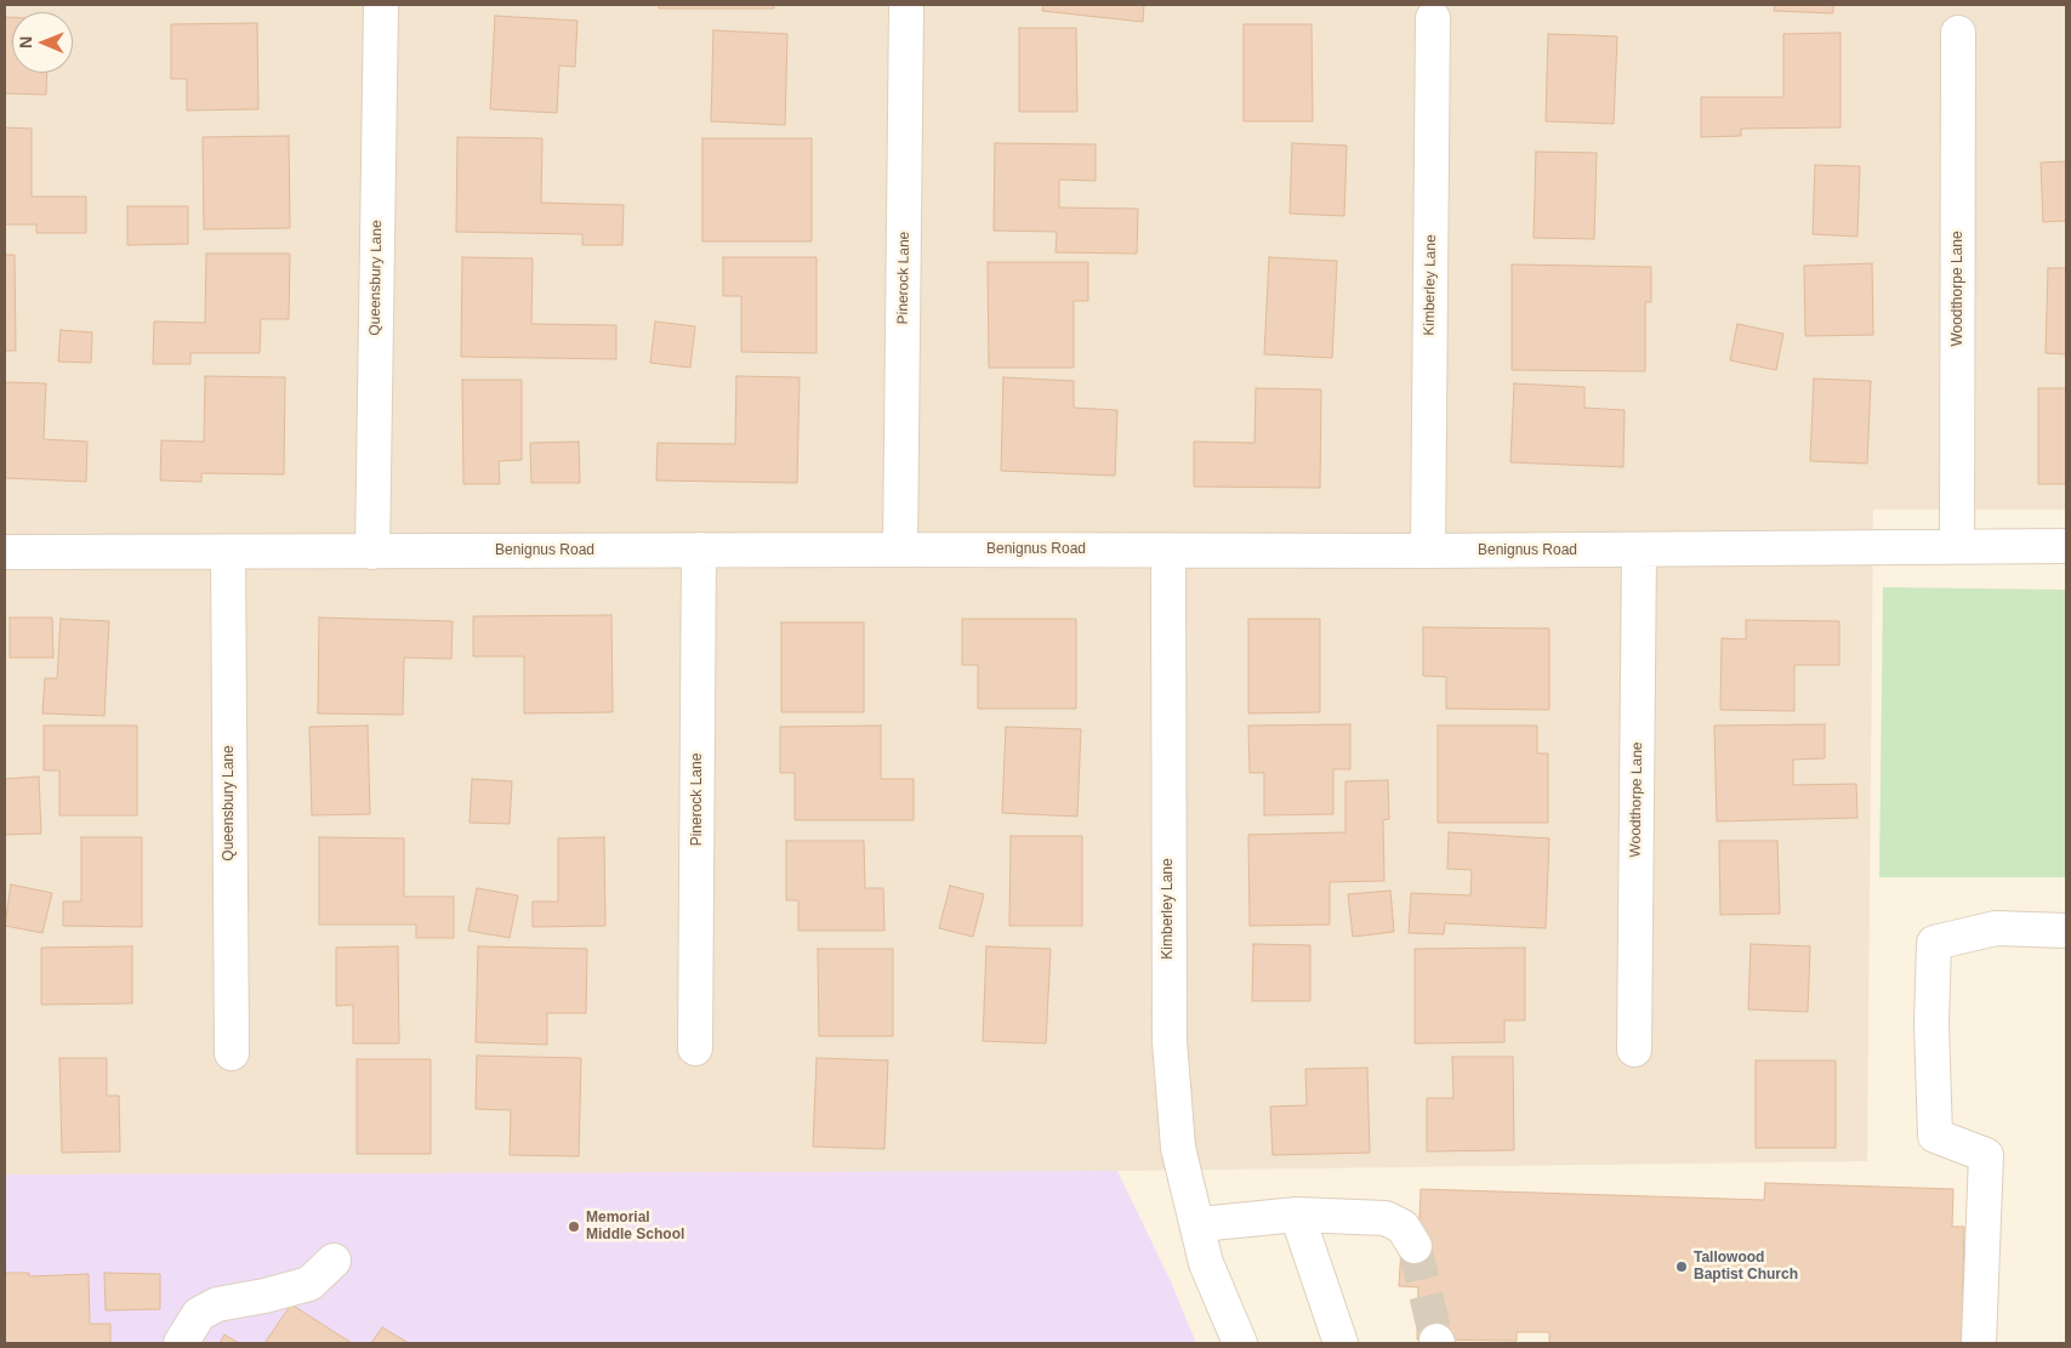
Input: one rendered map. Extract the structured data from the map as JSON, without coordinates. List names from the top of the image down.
{
  "streets": {
    "street": [
      "Queensbury Lane",
      "Pinerock Lane",
      "Kimberley Lane",
      "Woodthorpe Lane",
      "Benignus Road"
    ]
  },
  "crossings": [
    ["Queensbury Lane", "Benignus Road"],
    ["Pinerock Lane", "Benignus Road"],
    ["Kimberley Lane", "Benignus Road"],
    ["Woodthorpe Lane", "Benignus Road"]
  ],
  "places": ["Memorial Middle School", "Tallowood Baptist Church"],
  "north": "left"
}
